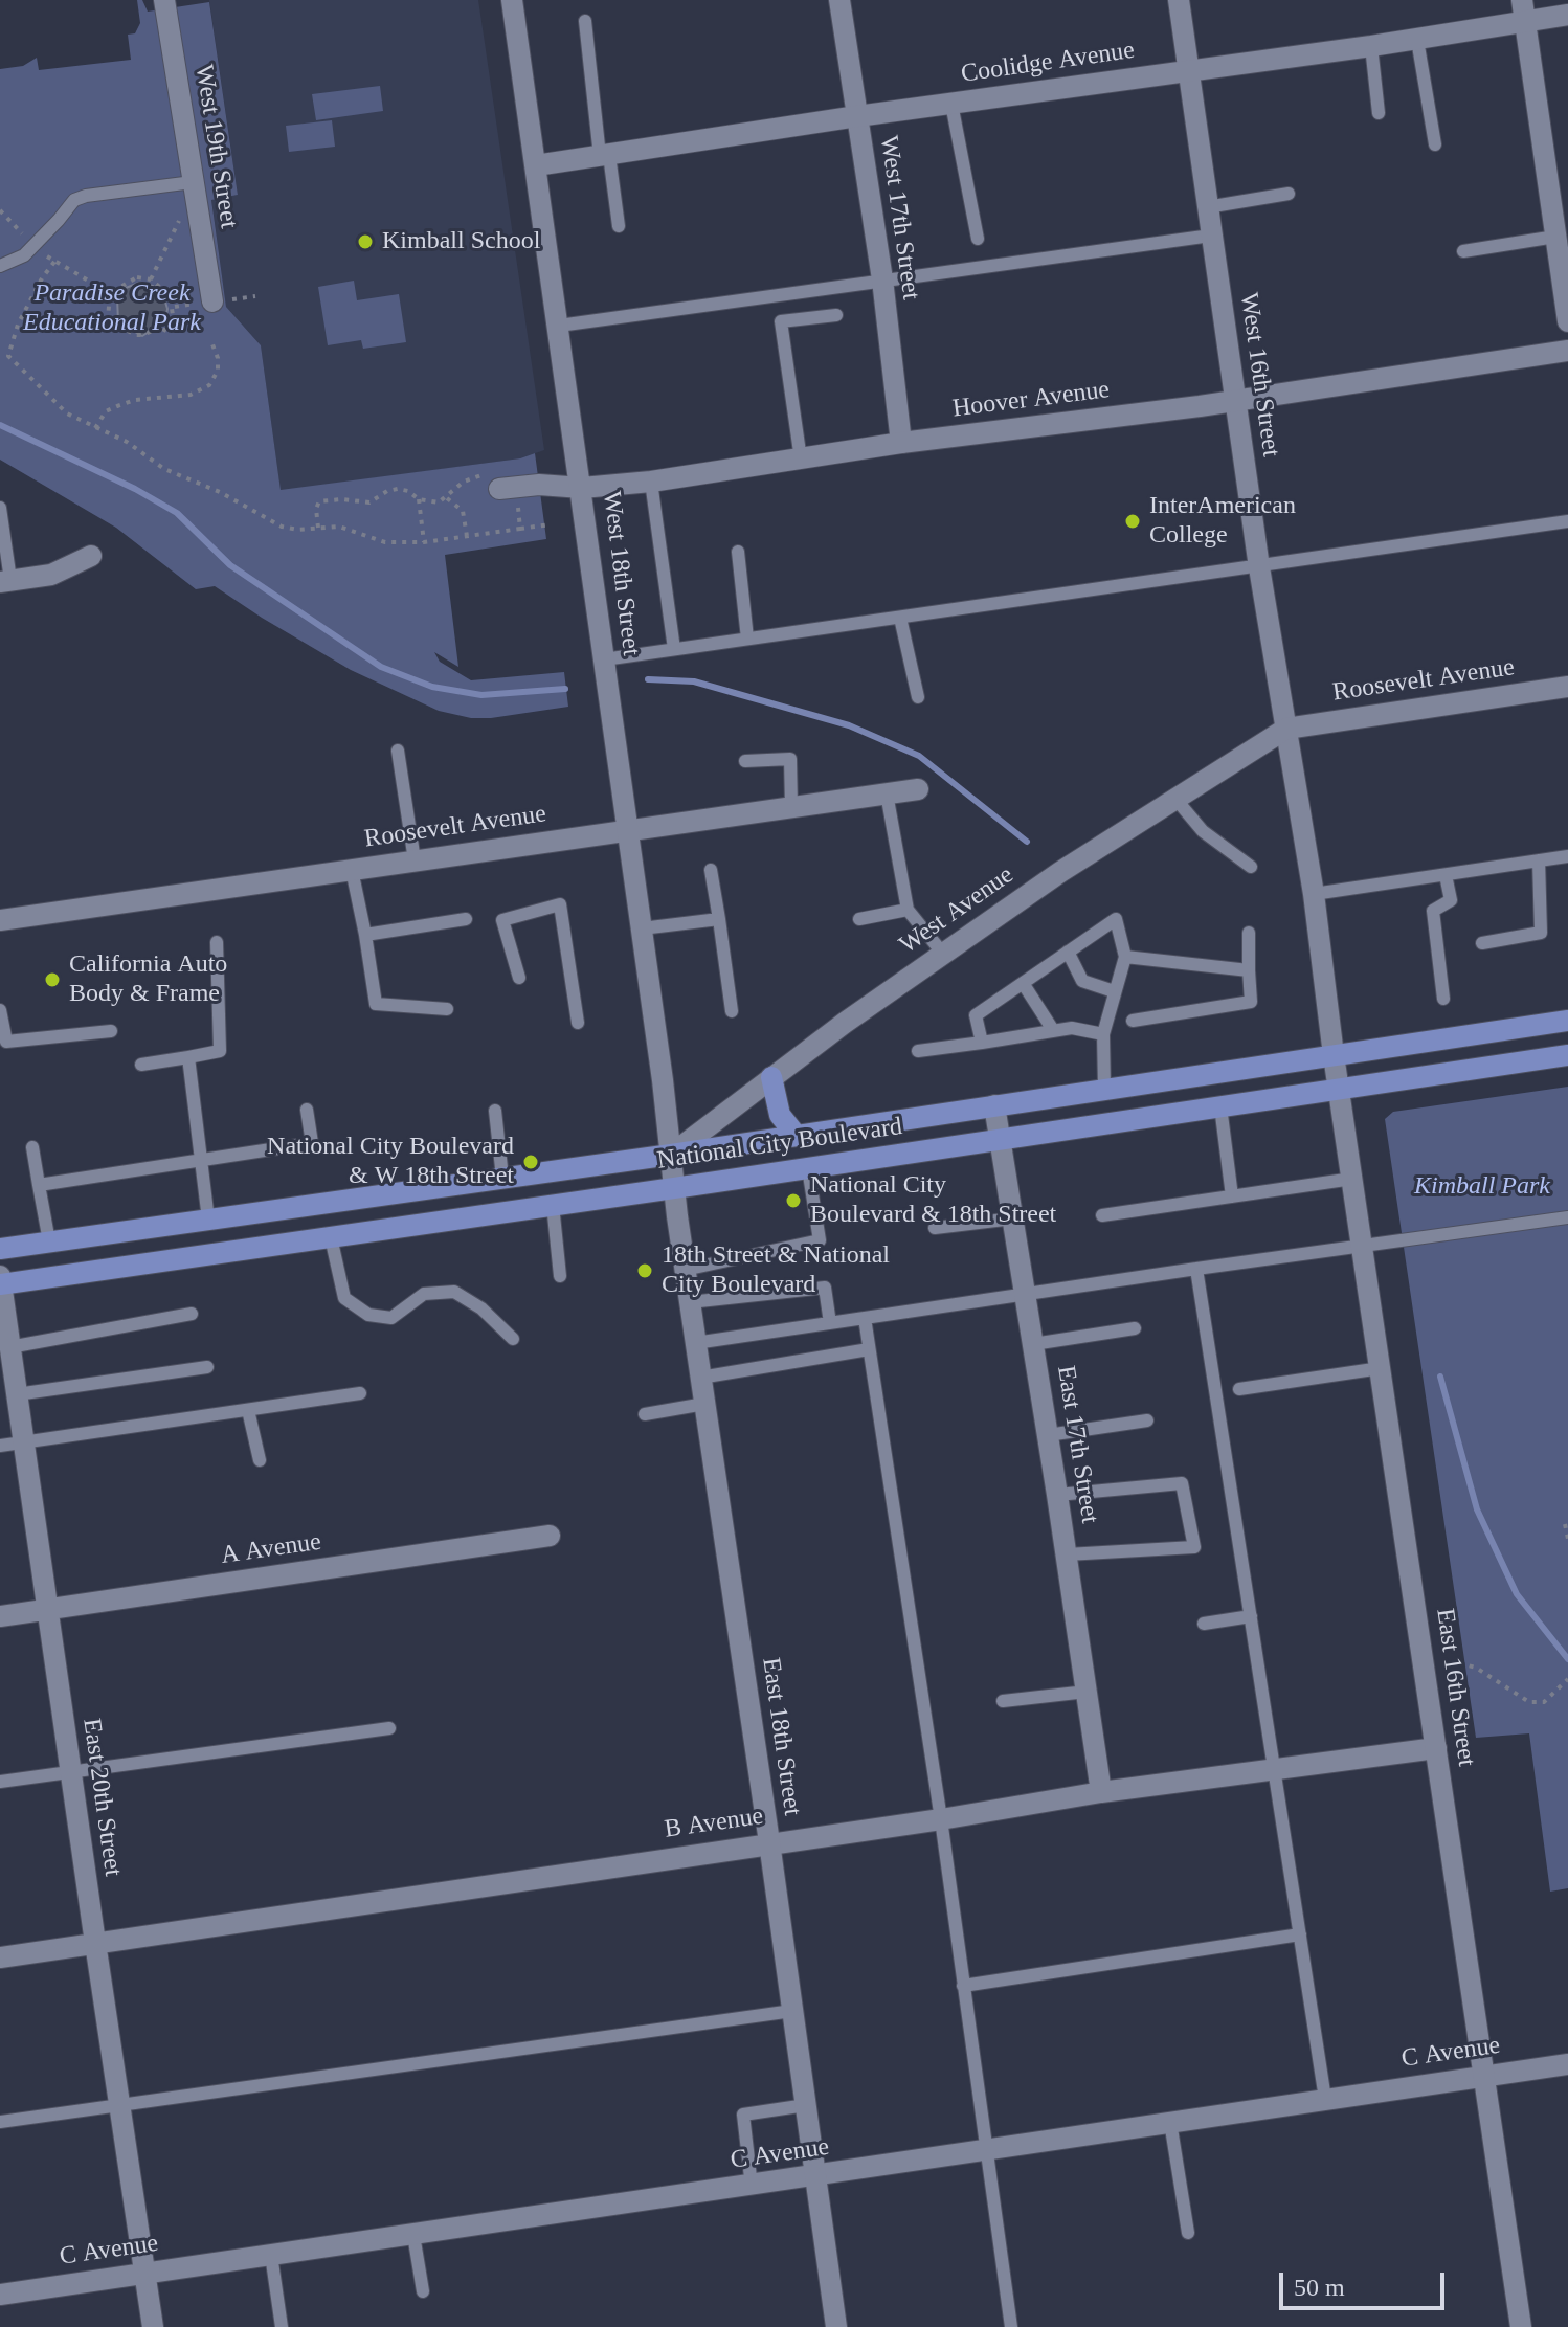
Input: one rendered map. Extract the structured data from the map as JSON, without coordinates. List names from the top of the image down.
{
  "streets": {
    "main road": ["National City Boulevard"],
    "street": [
      "Coolidge Avenue",
      "West 19th Street",
      "West 17th Street",
      "West 16th Street",
      "Hoover Avenue",
      "West 18th Street",
      "Roosevelt Avenue",
      "West Avenue",
      "East 17th Street",
      "A Avenue",
      "East 16th Street",
      "East 18th Street",
      "East 20th Street",
      "B Avenue",
      "C Avenue"
    ]
  },
  "crossings": [
    ["Coolidge Avenue", "West 17th Street"],
    ["Coolidge Avenue", "West 16th Street"],
    ["Coolidge Avenue", "West 18th Street"],
    ["West 17th Street", "Hoover Avenue"],
    ["West 16th Street", "Hoover Avenue"],
    ["West 16th Street", "Roosevelt Avenue"],
    ["West 16th Street", "West Avenue"],
    ["West 16th Street", "National City Boulevard"],
    ["West 16th Street", "East 16th Street"],
    ["Hoover Avenue", "West 18th Street"],
    ["West 18th Street", "Roosevelt Avenue"],
    ["West 18th Street", "West Avenue"],
    ["West 18th Street", "National City Boulevard"],
    ["West 18th Street", "East 18th Street"],
    ["Roosevelt Avenue", "West Avenue"],
    ["West Avenue", "National City Boulevard"],
    ["West Avenue", "East 18th Street"],
    ["National City Boulevard", "East 17th Street"],
    ["National City Boulevard", "East 16th Street"],
    ["National City Boulevard", "East 18th Street"],
    ["National City Boulevard", "East 20th Street"],
    ["East 17th Street", "B Avenue"],
    ["A Avenue", "East 20th Street"],
    ["East 16th Street", "B Avenue"],
    ["East 16th Street", "C Avenue"],
    ["East 18th Street", "B Avenue"],
    ["East 18th Street", "C Avenue"],
    ["East 20th Street", "B Avenue"],
    ["East 20th Street", "C Avenue"]
  ],
  "parks": ["Paradise Creek Educational Park", "Kimball Park"],
  "places": [
    "Kimball School",
    "InterAmerican College",
    "California Auto Body & Frame",
    "National City Boulevard & W 18th Street",
    "National City Boulevard & 18th Street",
    "18th Street & National City Boulevard"
  ],
  "scale_bar": "50 m"
}
